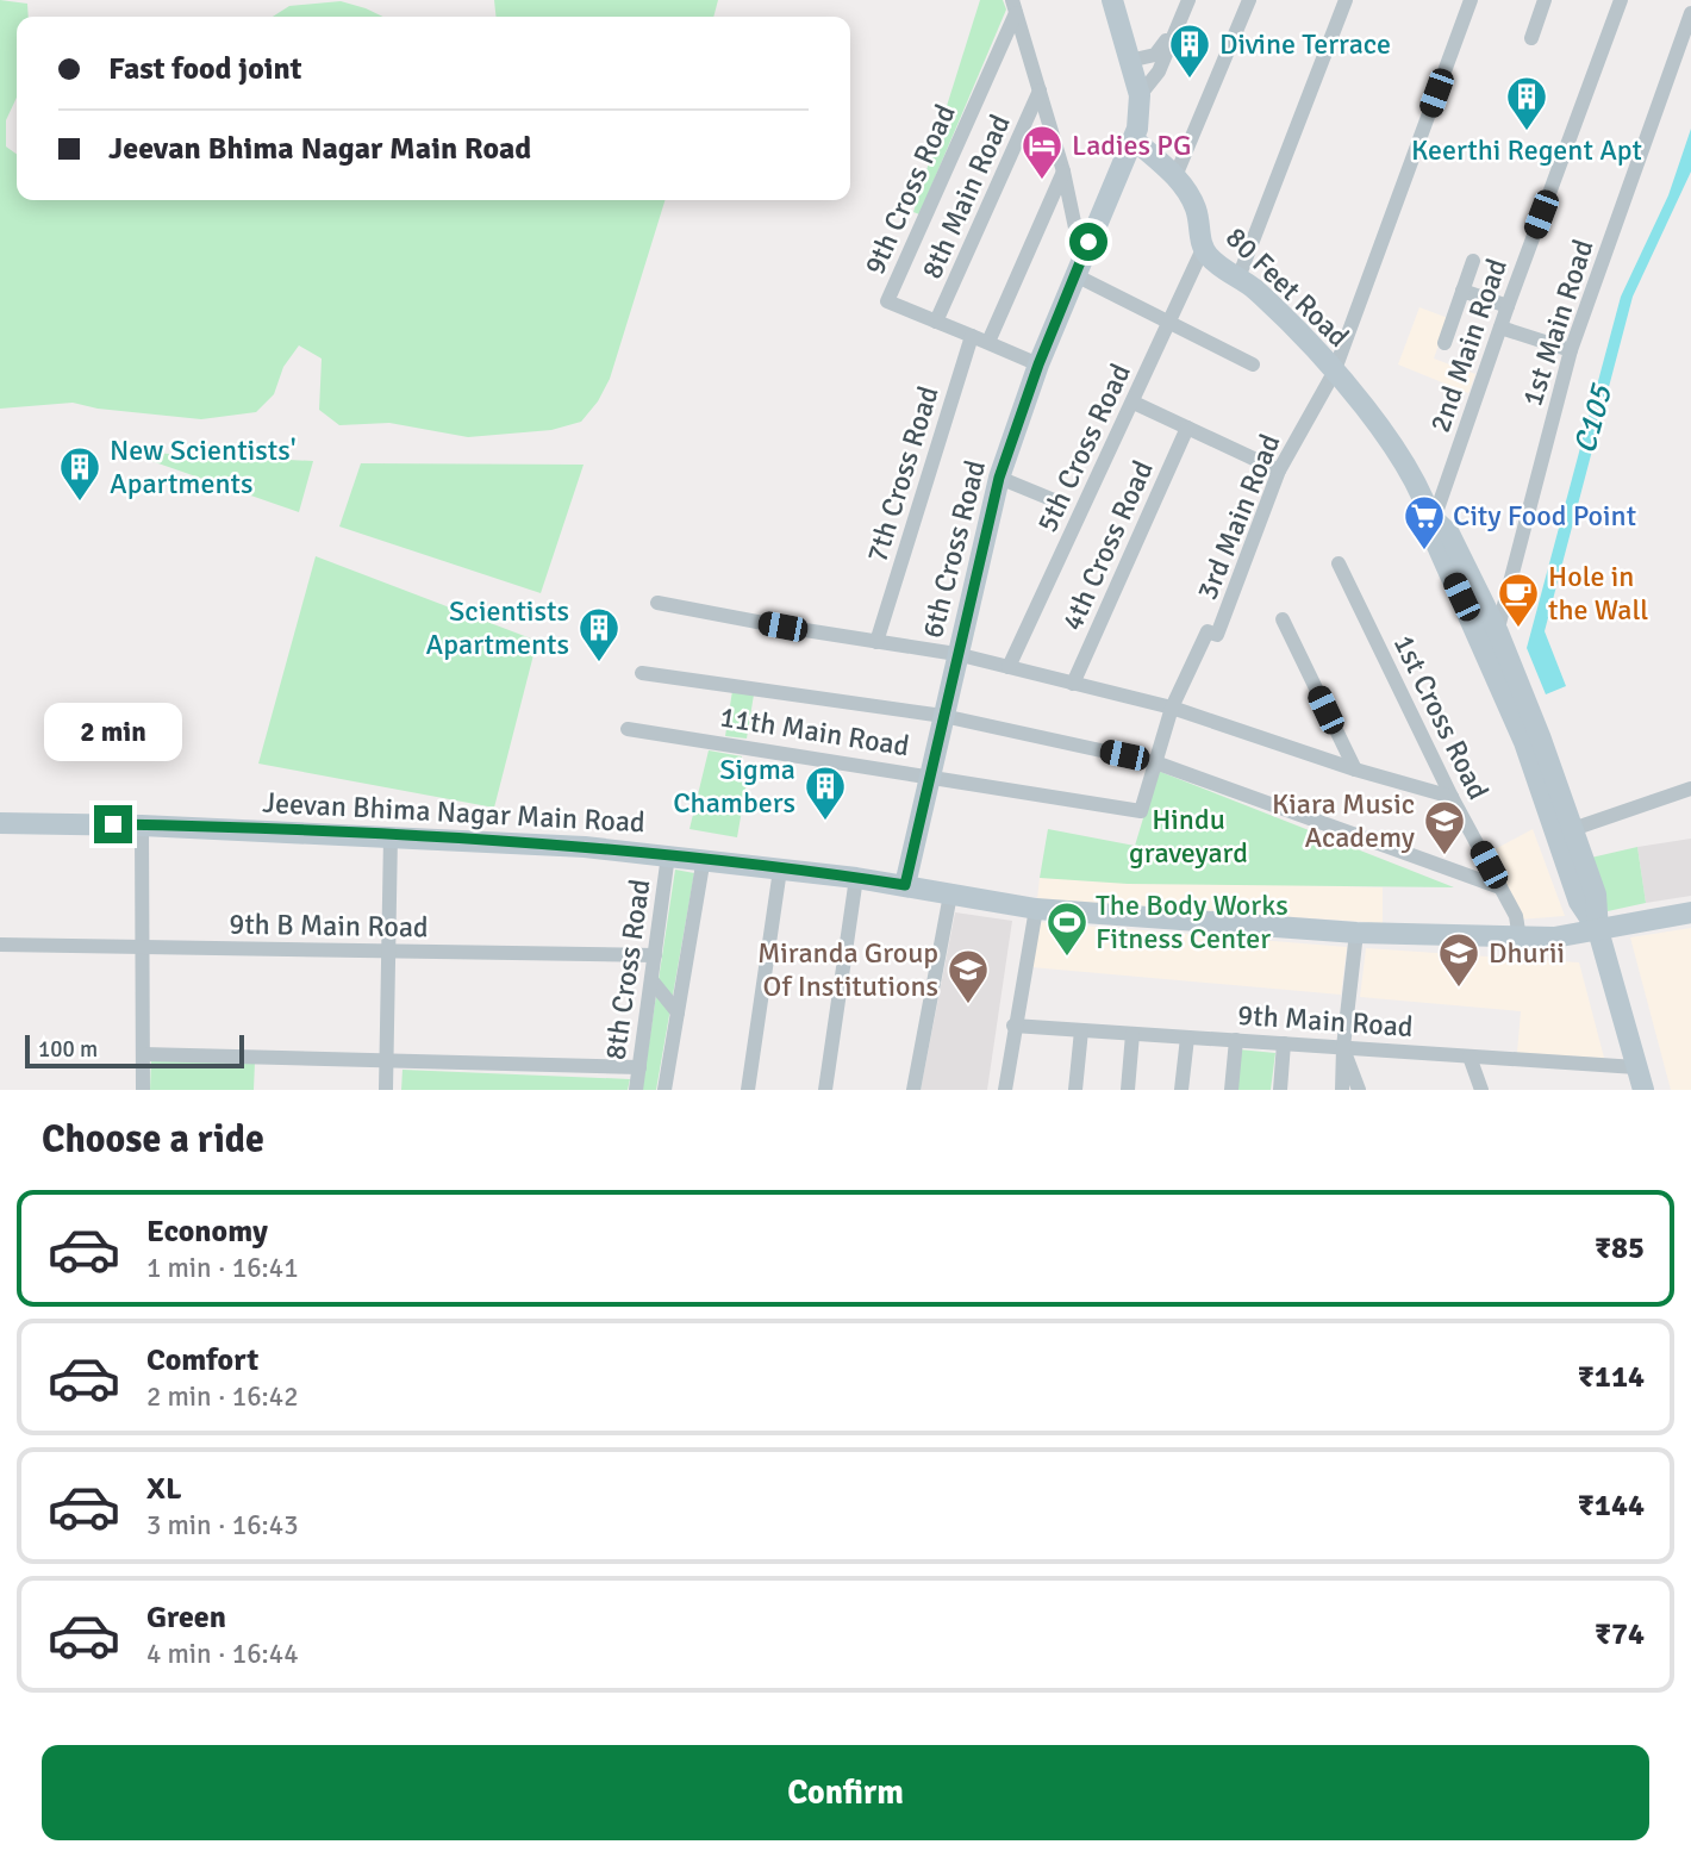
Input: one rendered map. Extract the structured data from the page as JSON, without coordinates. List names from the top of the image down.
{
  "streets": {
    "street": [
      "9th Cross Road",
      "8th Main Road",
      "80 Feet Road",
      "1st Main Road",
      "2nd Main Road",
      "5th Cross Road",
      "7th Cross Road",
      "3rd Main Road",
      "4th Cross Road",
      "6th Cross Road",
      "1st Cross Road",
      "11th Main Road",
      "Jeevan Bhima Nagar Main Road",
      "9th B Main Road",
      "8th Cross Road",
      "9th Main Road"
    ]
  },
  "crossings": [
    ["9th Cross Road", "8th Main Road"],
    ["9th Cross Road", "7th Cross Road"],
    ["80 Feet Road", "1st Main Road"],
    ["80 Feet Road", "2nd Main Road"],
    ["80 Feet Road", "5th Cross Road"],
    ["80 Feet Road", "3rd Main Road"],
    ["80 Feet Road", "6th Cross Road"],
    ["80 Feet Road", "Jeevan Bhima Nagar Main Road"],
    ["80 Feet Road", "9th Main Road"],
    ["3rd Main Road", "11th Main Road"],
    ["6th Cross Road", "11th Main Road"],
    ["6th Cross Road", "Jeevan Bhima Nagar Main Road"],
    ["1st Cross Road", "Jeevan Bhima Nagar Main Road"],
    ["Jeevan Bhima Nagar Main Road", "8th Cross Road"],
    ["9th B Main Road", "8th Cross Road"]
  ],
  "water": ["C105"],
  "parks": ["Hindu graveyard"],
  "places": {
    "building": [
      "Divine Terrace",
      "Keerthi Regent Apt",
      "New Scientists' Apartments",
      "Scientists Apartments",
      "Sigma Chambers"
    ],
    "hotel": ["Ladies PG"],
    "supermarket": ["City Food Point"],
    "cafe": ["Hole in the Wall"],
    "school or university": ["Kiara Music Academy", "Dhurii", "Miranda Group Of Institutions"],
    "sports": ["The Body Works Fitness Center"]
  },
  "scale_bar": "100 m",
  "page": {
    "banner": ["Fast food joint", "Jeevan Bhima Nagar Main Road"],
    "bubble": "2 min",
    "scale": "100 m",
    "heading": "Choose a ride",
    "list": [
      {
        "name": "Economy",
        "note": "1 min · 16:41",
        "value": "₹85"
      },
      {
        "name": "Comfort",
        "note": "2 min · 16:42",
        "value": "₹114"
      },
      {
        "name": "XL",
        "note": "3 min · 16:43",
        "value": "₹144"
      },
      {
        "name": "Green",
        "note": "4 min · 16:44",
        "value": "₹74"
      }
    ],
    "buttons": "Confirm"
  }
}
